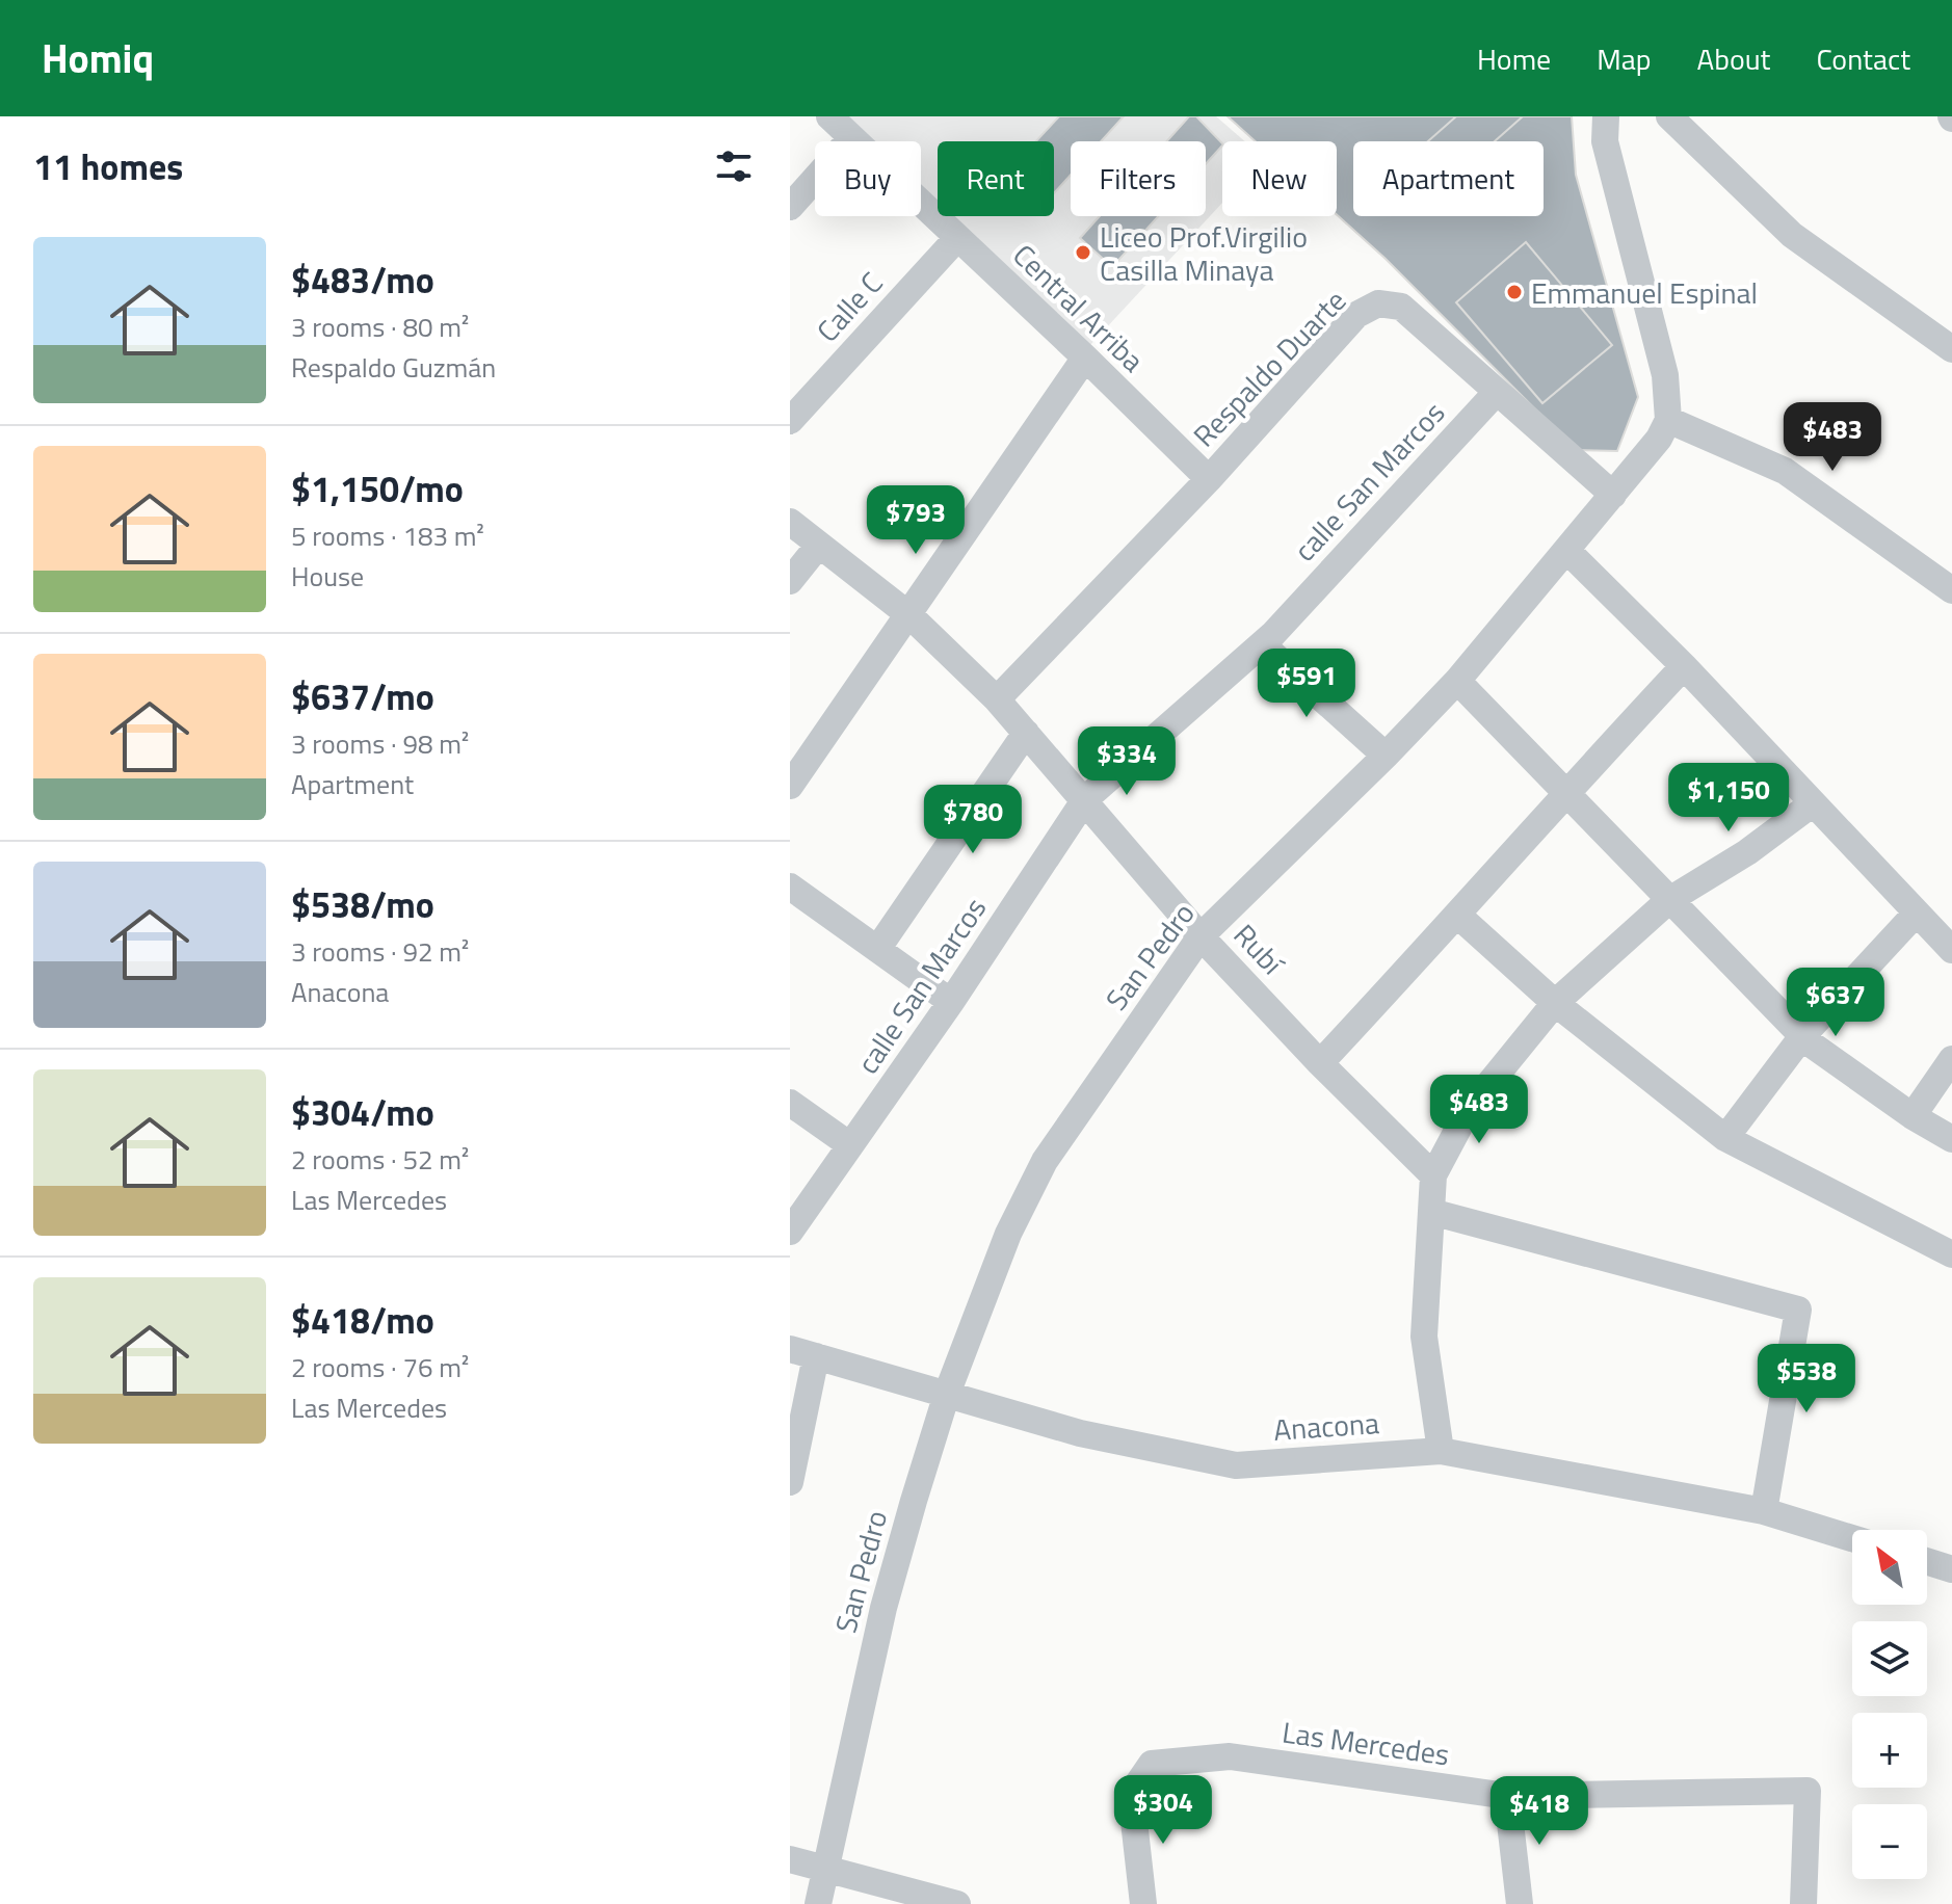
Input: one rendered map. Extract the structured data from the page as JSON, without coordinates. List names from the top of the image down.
{
  "streets": {
    "street": [
      "Calle C",
      "Central Arriba",
      "Respaldo Duarte",
      "calle San Marcos",
      "Rubí",
      "San Pedro",
      "Anacona",
      "Las Mercedes"
    ]
  },
  "crossings": [
    ["Calle C", "Central Arriba"],
    ["Central Arriba", "Respaldo Duarte"],
    ["Respaldo Duarte", "calle San Marcos"],
    ["Respaldo Duarte", "Rubí"],
    ["Respaldo Duarte", "San Pedro"],
    ["calle San Marcos", "Rubí"],
    ["Rubí", "San Pedro"],
    ["San Pedro", "Anacona"]
  ],
  "places": ["Liceo Prof.Virgilio Casilla Minaya", "Emmanuel Espinal"],
  "north": "top left",
  "page": {
    "header": "Homiq",
    "nav": [
      "Home",
      "Map",
      "About",
      "Contact"
    ],
    "heading": "11 homes",
    "chip": [
      "Buy",
      "Rent",
      "Filters",
      "New",
      "Apartment"
    ],
    "list": [
      {
        "name": "$483/mo",
        "note": "3 rooms · 80 m² · Respaldo Guzmán"
      },
      {
        "name": "$1,150/mo",
        "note": "5 rooms · 183 m² · House"
      },
      {
        "name": "$637/mo",
        "note": "3 rooms · 98 m² · Apartment"
      },
      {
        "name": "$538/mo",
        "note": "3 rooms · 92 m² · Anacona"
      },
      {
        "name": "$304/mo",
        "note": "2 rooms · 52 m² · Las Mercedes"
      },
      {
        "name": "$418/mo",
        "note": "2 rooms · 76 m² · Las Mercedes"
      }
    ],
    "price": [
      "$483",
      "$793",
      "$591",
      "$334",
      "$1,150",
      "$780",
      "$637",
      "$483",
      "$538",
      "$304",
      "$418"
    ],
    "map_buttons": ["+", "−"]
  }
}
